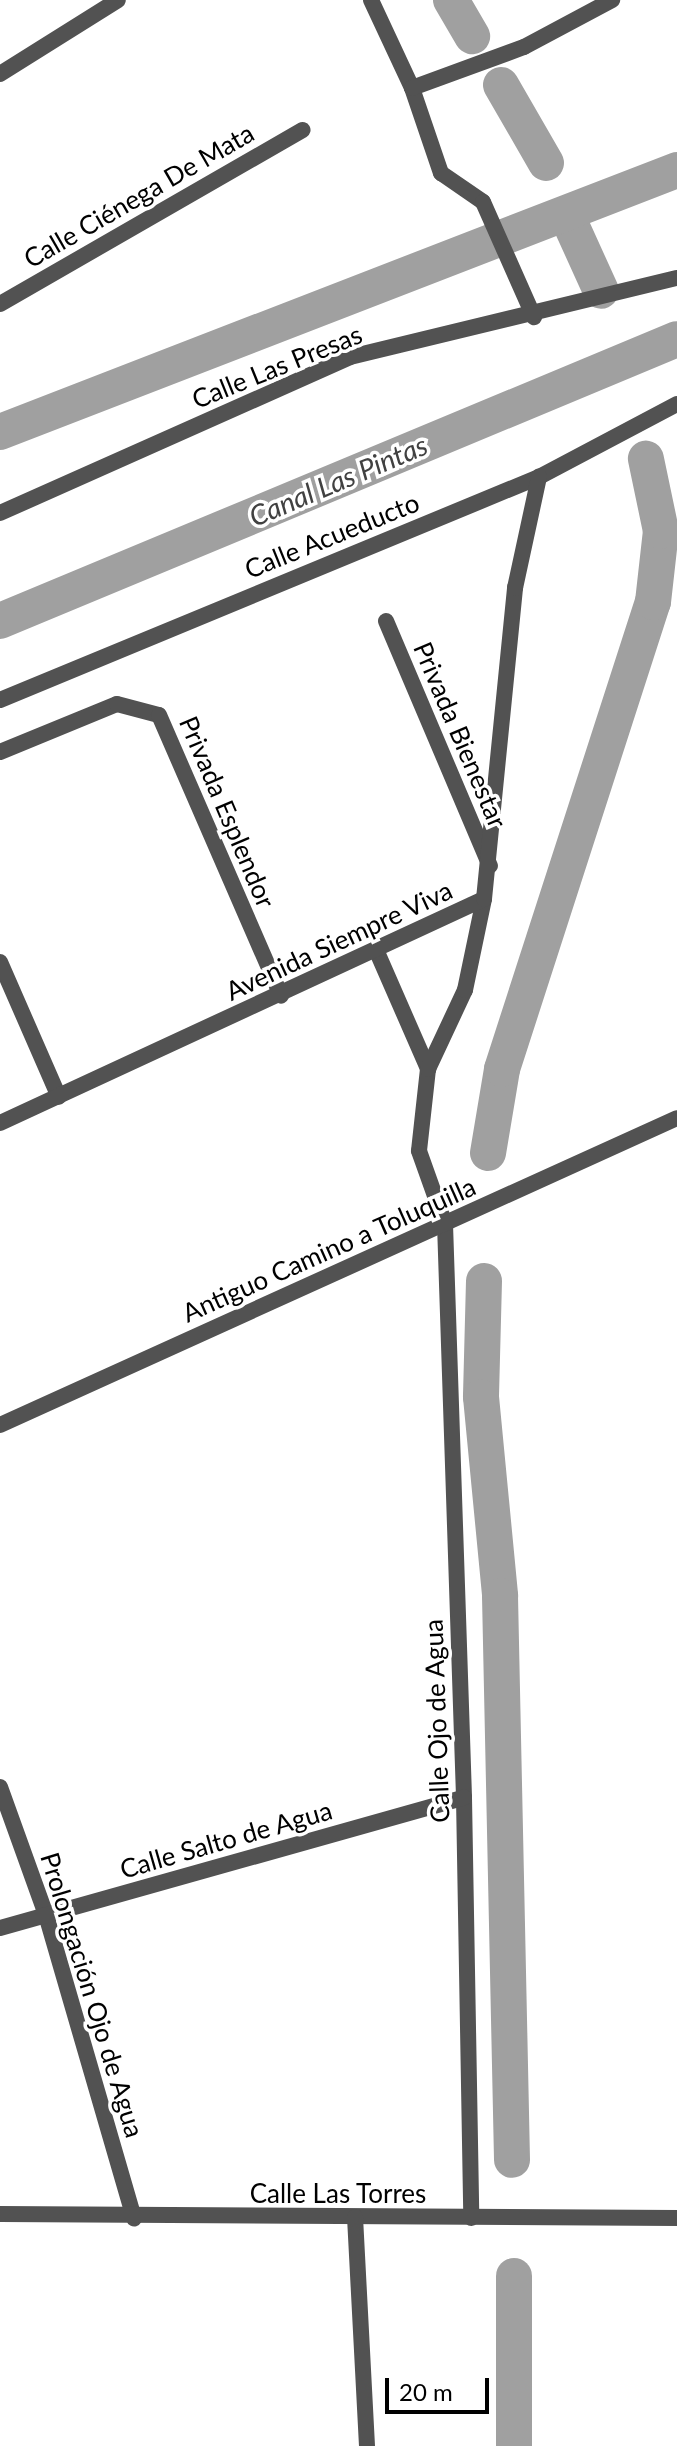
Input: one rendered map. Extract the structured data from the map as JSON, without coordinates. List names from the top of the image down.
{
  "streets": {
    "street": [
      "Calle Ciénega De Mata",
      "Calle Las Presas",
      "Calle Acueducto",
      "Privada Bienestar",
      "Privada Esplendor",
      "Avenida Siempre Viva",
      "Antiguo Camino a Toluquilla",
      "Calle Ojo de Agua",
      "Calle Salto de Agua",
      "Prolongación Ojo de Agua",
      "Calle Las Torres"
    ]
  },
  "crossings": [
    ["Calle Acueducto", "Avenida Siempre Viva"],
    ["Privada Bienestar", "Avenida Siempre Viva"],
    ["Privada Esplendor", "Avenida Siempre Viva"],
    ["Antiguo Camino a Toluquilla", "Calle Ojo de Agua"],
    ["Calle Ojo de Agua", "Calle Salto de Agua"],
    ["Calle Ojo de Agua", "Calle Las Torres"],
    ["Calle Salto de Agua", "Prolongación Ojo de Agua"],
    ["Prolongación Ojo de Agua", "Calle Las Torres"]
  ],
  "water": ["Canal Las Pintas"],
  "scale_bar": "20 m"
}
